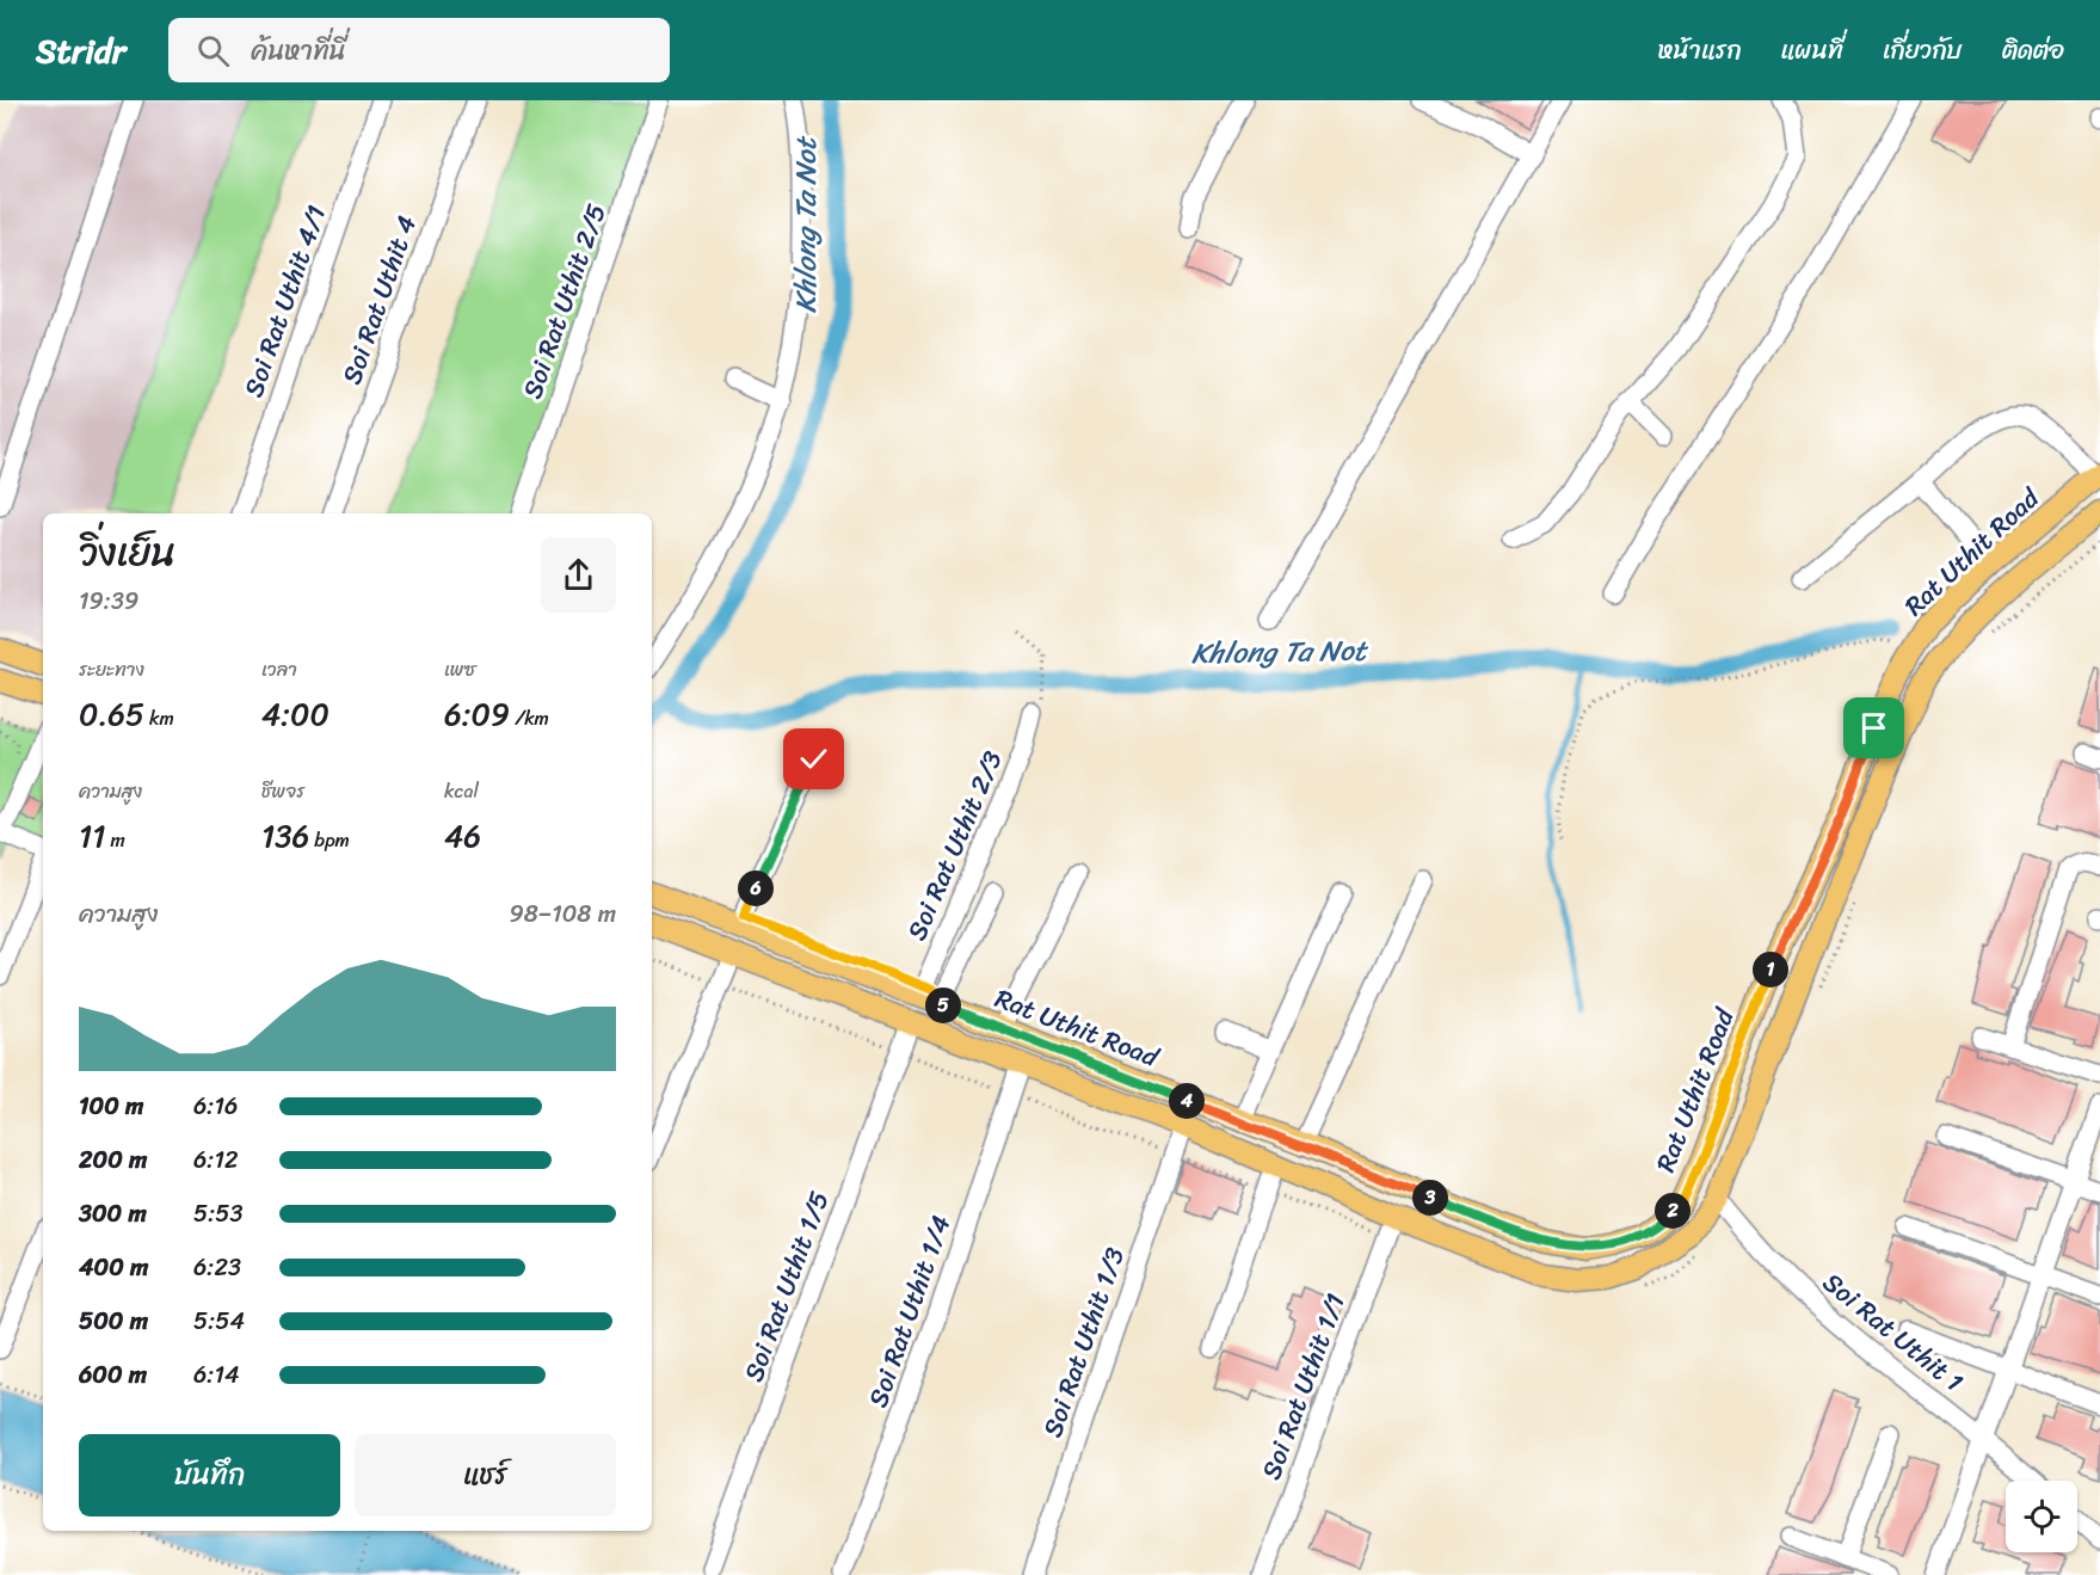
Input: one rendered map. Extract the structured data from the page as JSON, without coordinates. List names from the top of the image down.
{
  "streets": {
    "main road": ["Rat Uthit Road"],
    "street": [
      "Soi Rat Uthit 4",
      "Soi Rat Uthit 4/1",
      "Soi Rat Uthit 2/5",
      "Soi Rat Uthit 2/3",
      "Soi Rat Uthit 1/5",
      "Soi Rat Uthit 1/4",
      "Soi Rat Uthit 1",
      "Soi Rat Uthit 1/3",
      "Soi Rat Uthit 1/1"
    ]
  },
  "crossings": [
    ["Rat Uthit Road", "Soi Rat Uthit 2/3"],
    ["Rat Uthit Road", "Soi Rat Uthit 1/5"],
    ["Rat Uthit Road", "Soi Rat Uthit 1/4"],
    ["Rat Uthit Road", "Soi Rat Uthit 1"],
    ["Rat Uthit Road", "Soi Rat Uthit 1/3"],
    ["Rat Uthit Road", "Soi Rat Uthit 1/1"]
  ],
  "water": ["Khlong Ta Not"],
  "page": {
    "header": "Stridr",
    "search": "ค้นหาที่นี่",
    "nav": [
      "หน้าแรก",
      "แผนที่",
      "เกี่ยวกับ",
      "ติดต่อ"
    ],
    "heading": ["วิ่งเย็น", "19:39"],
    "stats": [
      ["ระยะทาง", "0.65 km"],
      ["เวลา", "4:00"],
      ["เพซ", "6:09 /km"],
      ["ความสูง", "11 m"],
      ["ชีพจร", "136 bpm"],
      ["kcal", "46"]
    ],
    "pins": [
      "6",
      "1",
      "5",
      "4",
      "3",
      "2"
    ],
    "chart": ["ความสูง", "98–108 m"],
    "list": [
      {
        "name": "100 m",
        "note": "6:16"
      },
      {
        "name": "200 m",
        "note": "6:12"
      },
      {
        "name": "300 m",
        "note": "5:53"
      },
      {
        "name": "400 m",
        "note": "6:23"
      },
      {
        "name": "500 m",
        "note": "5:54"
      },
      {
        "name": "600 m",
        "note": "6:14"
      }
    ],
    "buttons": ["บันทึก", "แชร์"]
  }
}
